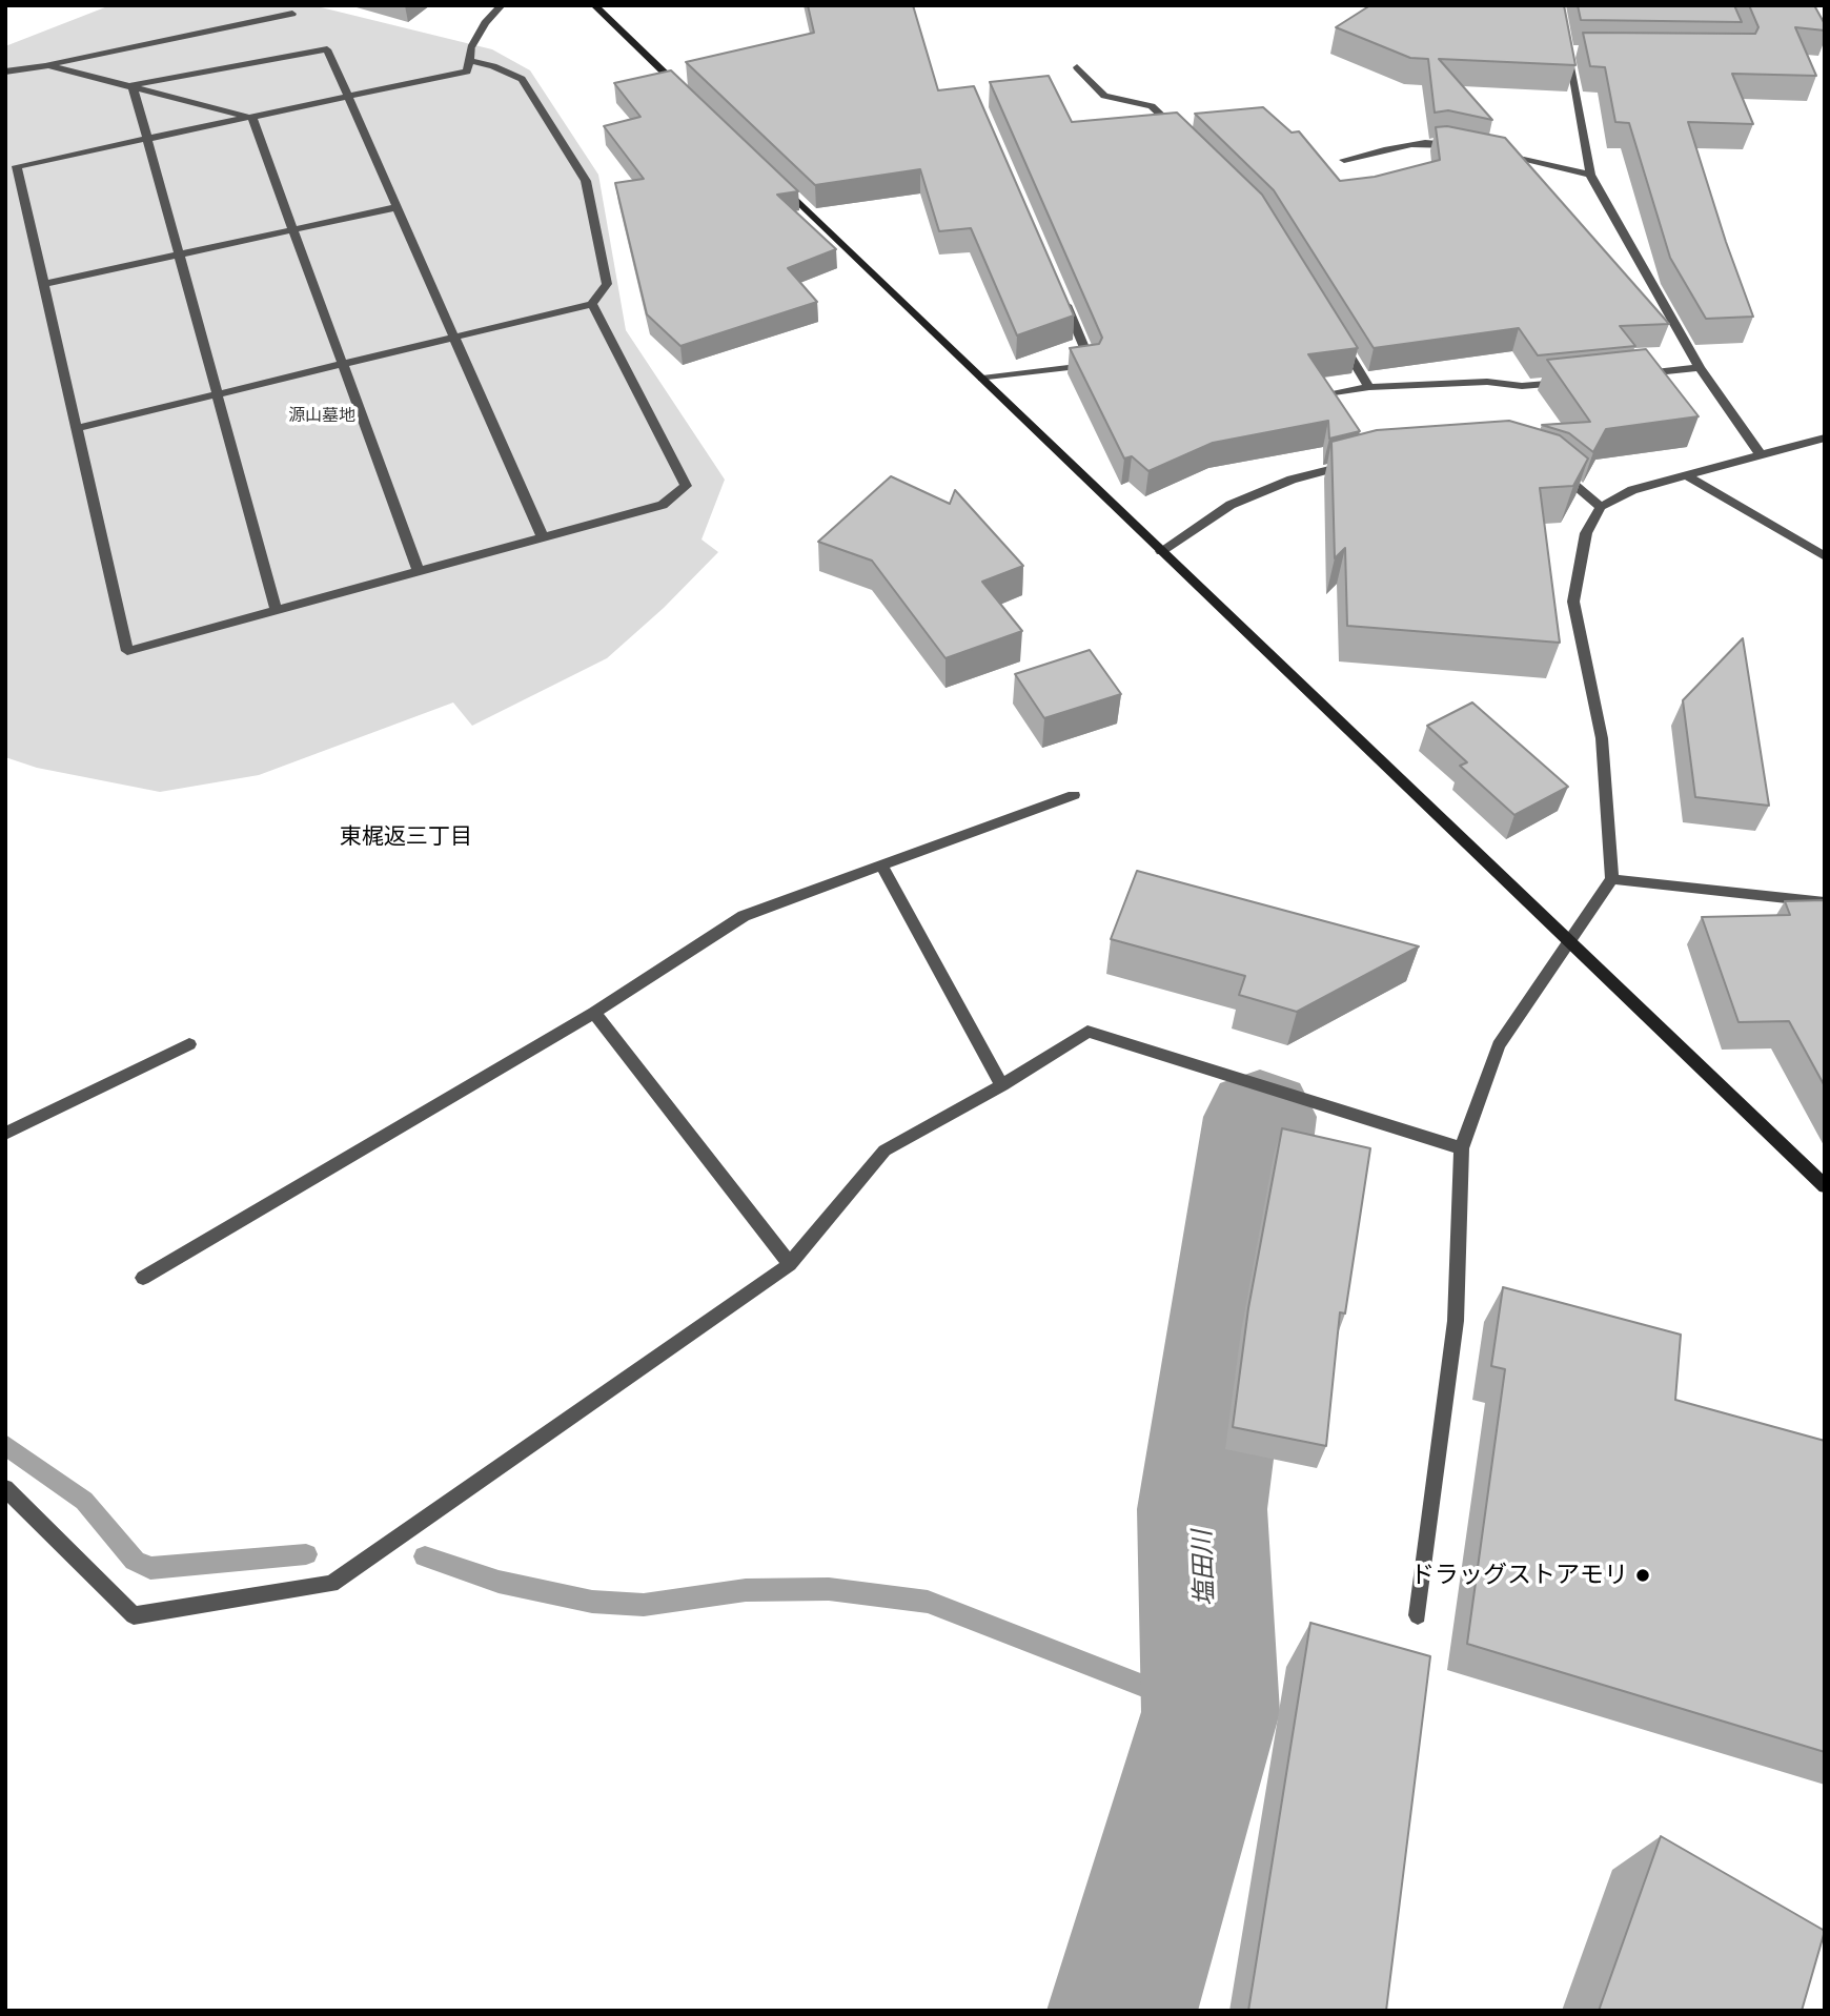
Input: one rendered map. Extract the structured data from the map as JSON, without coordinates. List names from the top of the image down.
{
  "districts": ["東梶返三丁目"],
  "water": ["塩田川"],
  "parks": ["源山墓地"],
  "places": ["ドラッグストアモリ"]
}
